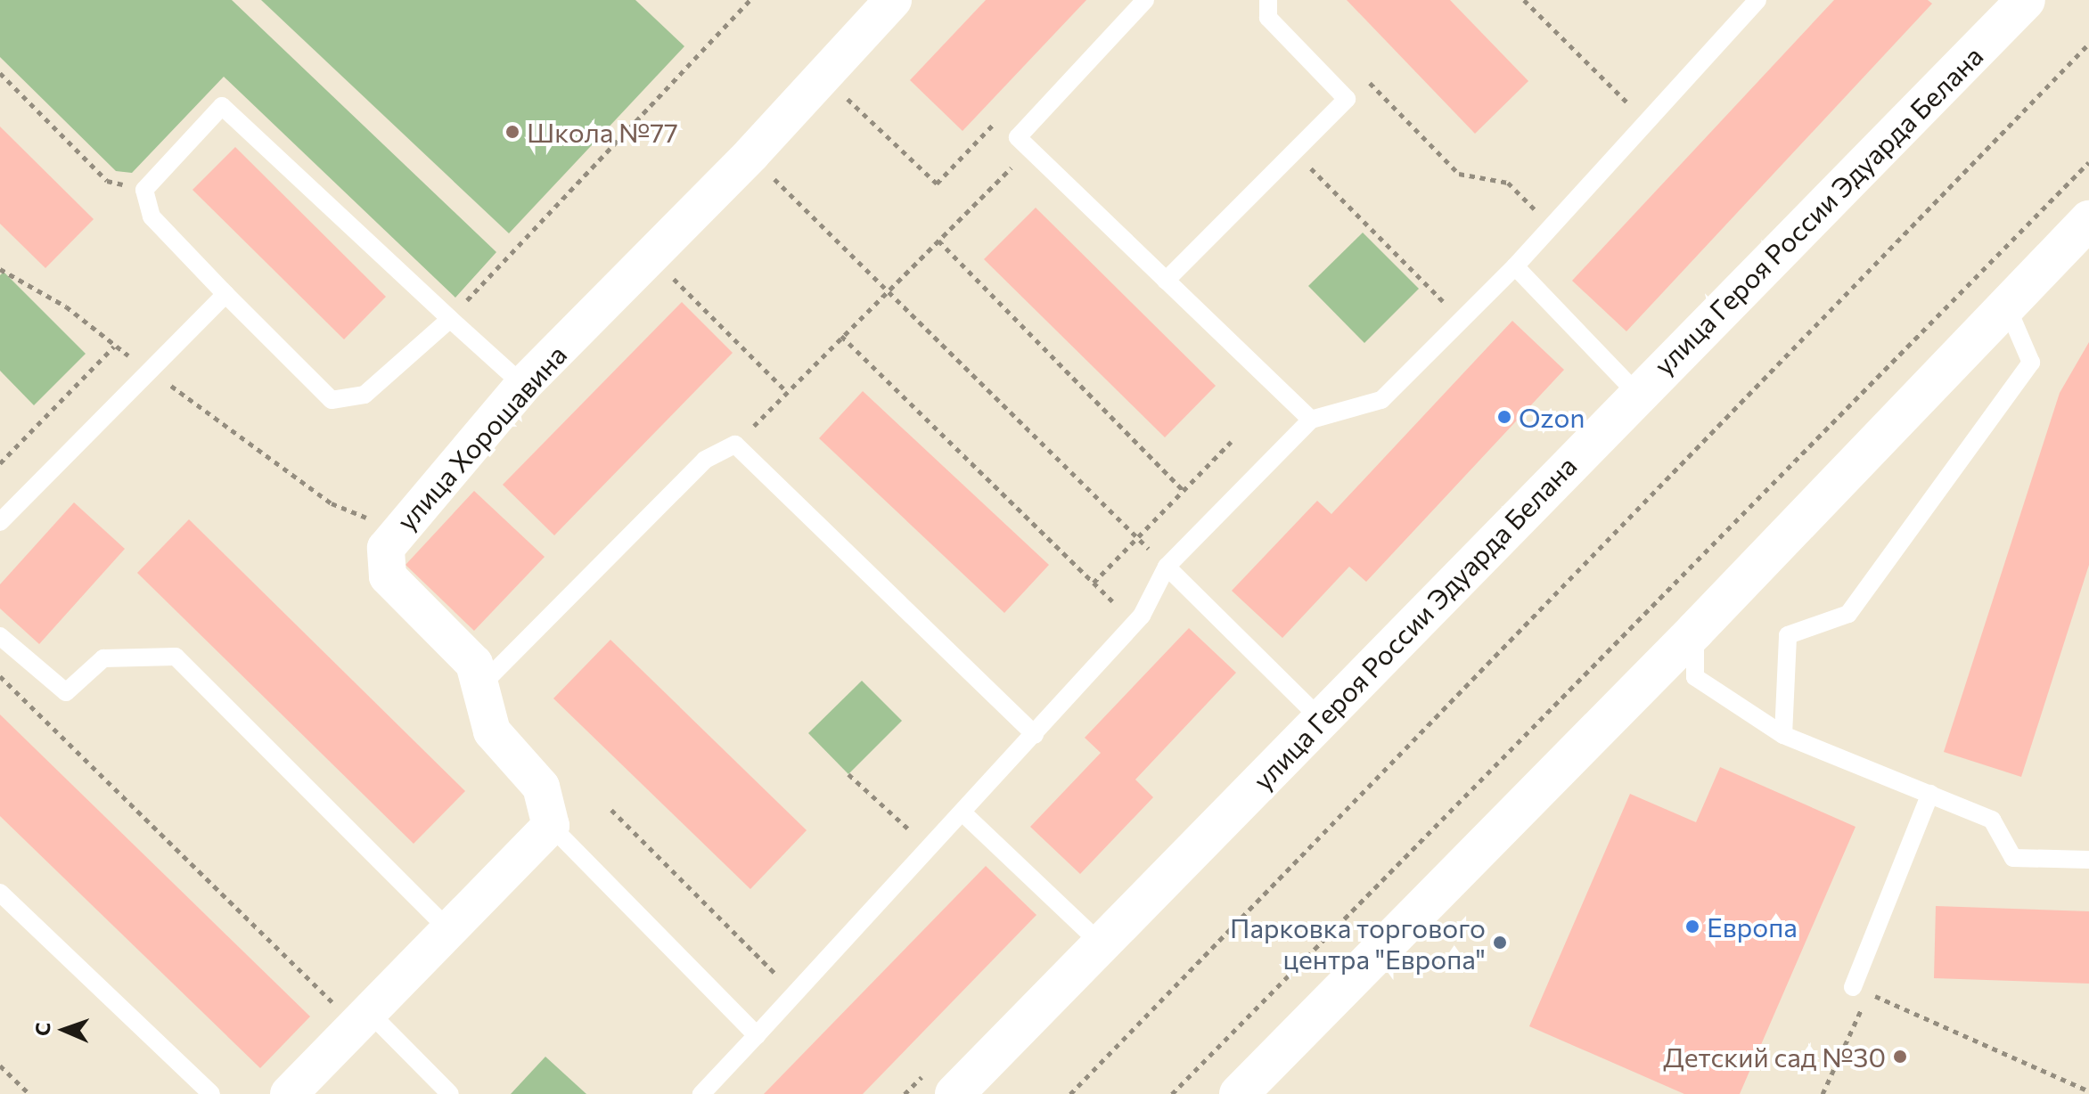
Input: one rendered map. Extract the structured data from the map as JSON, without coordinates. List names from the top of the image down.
{
  "streets": {
    "street": ["улица Героя России Эдуарда Белана", "улица Хорошавина"]
  },
  "places": [
    "Школа №77",
    "Ozon",
    "Европа",
    "Парковка торгового центра \"Европа\"",
    "Детский сад №30"
  ],
  "north": "left"
}
